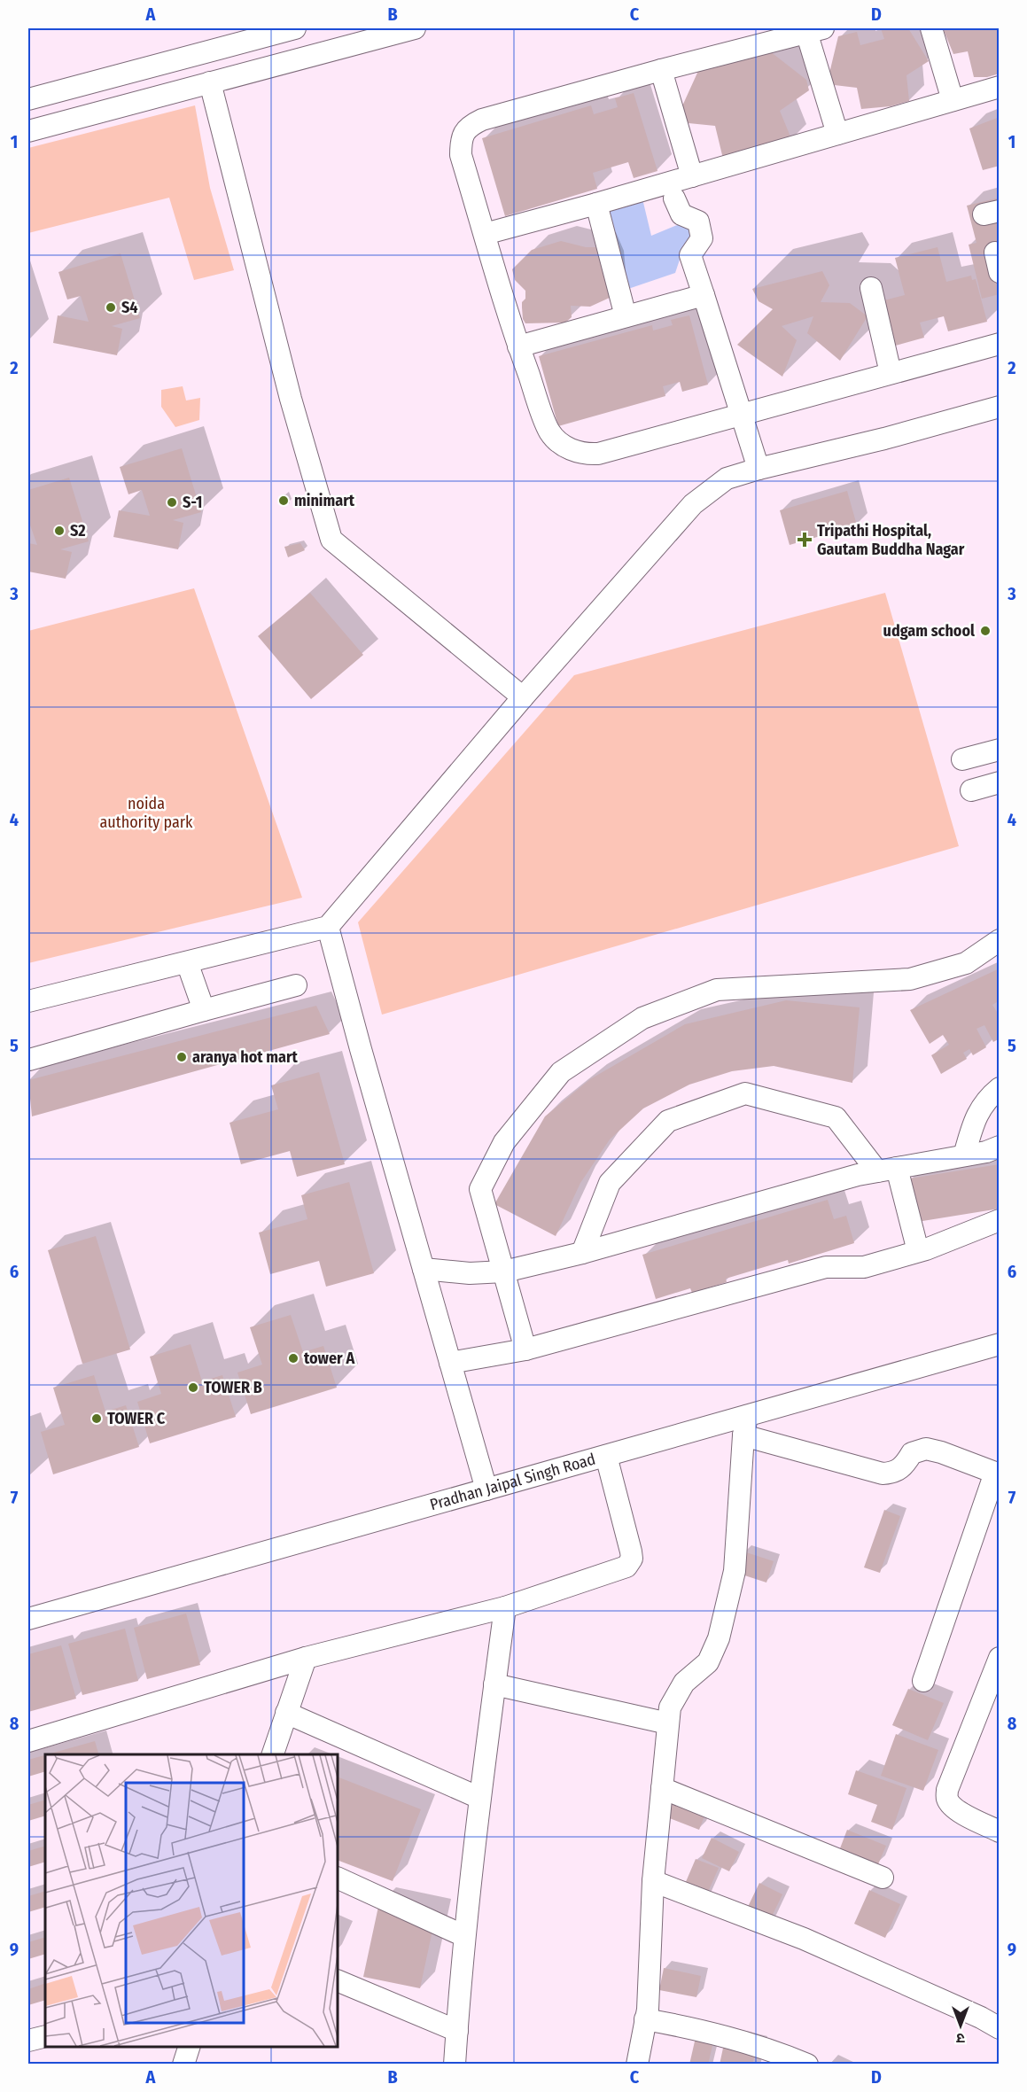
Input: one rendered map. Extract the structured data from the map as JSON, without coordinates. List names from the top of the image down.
{
  "streets": {
    "street": ["Pradhan Jaipal Singh Road"]
  },
  "parks": ["noida authority park"],
  "places": {
    "other": [
      "S4",
      "minimart",
      "S-1",
      "S2",
      "udgam school",
      "aranya hot mart",
      "tower A",
      "TOWER B",
      "TOWER C"
    ],
    "health": ["Tripathi Hospital, Gautam Buddha Nagar"]
  },
  "north": "bottom",
  "grid": {
    "columns": [
      "A",
      "B",
      "C",
      "D"
    ],
    "rows": [
      "1",
      "2",
      "3",
      "4",
      "5",
      "6",
      "7",
      "8",
      "9"
    ]
  }
}
